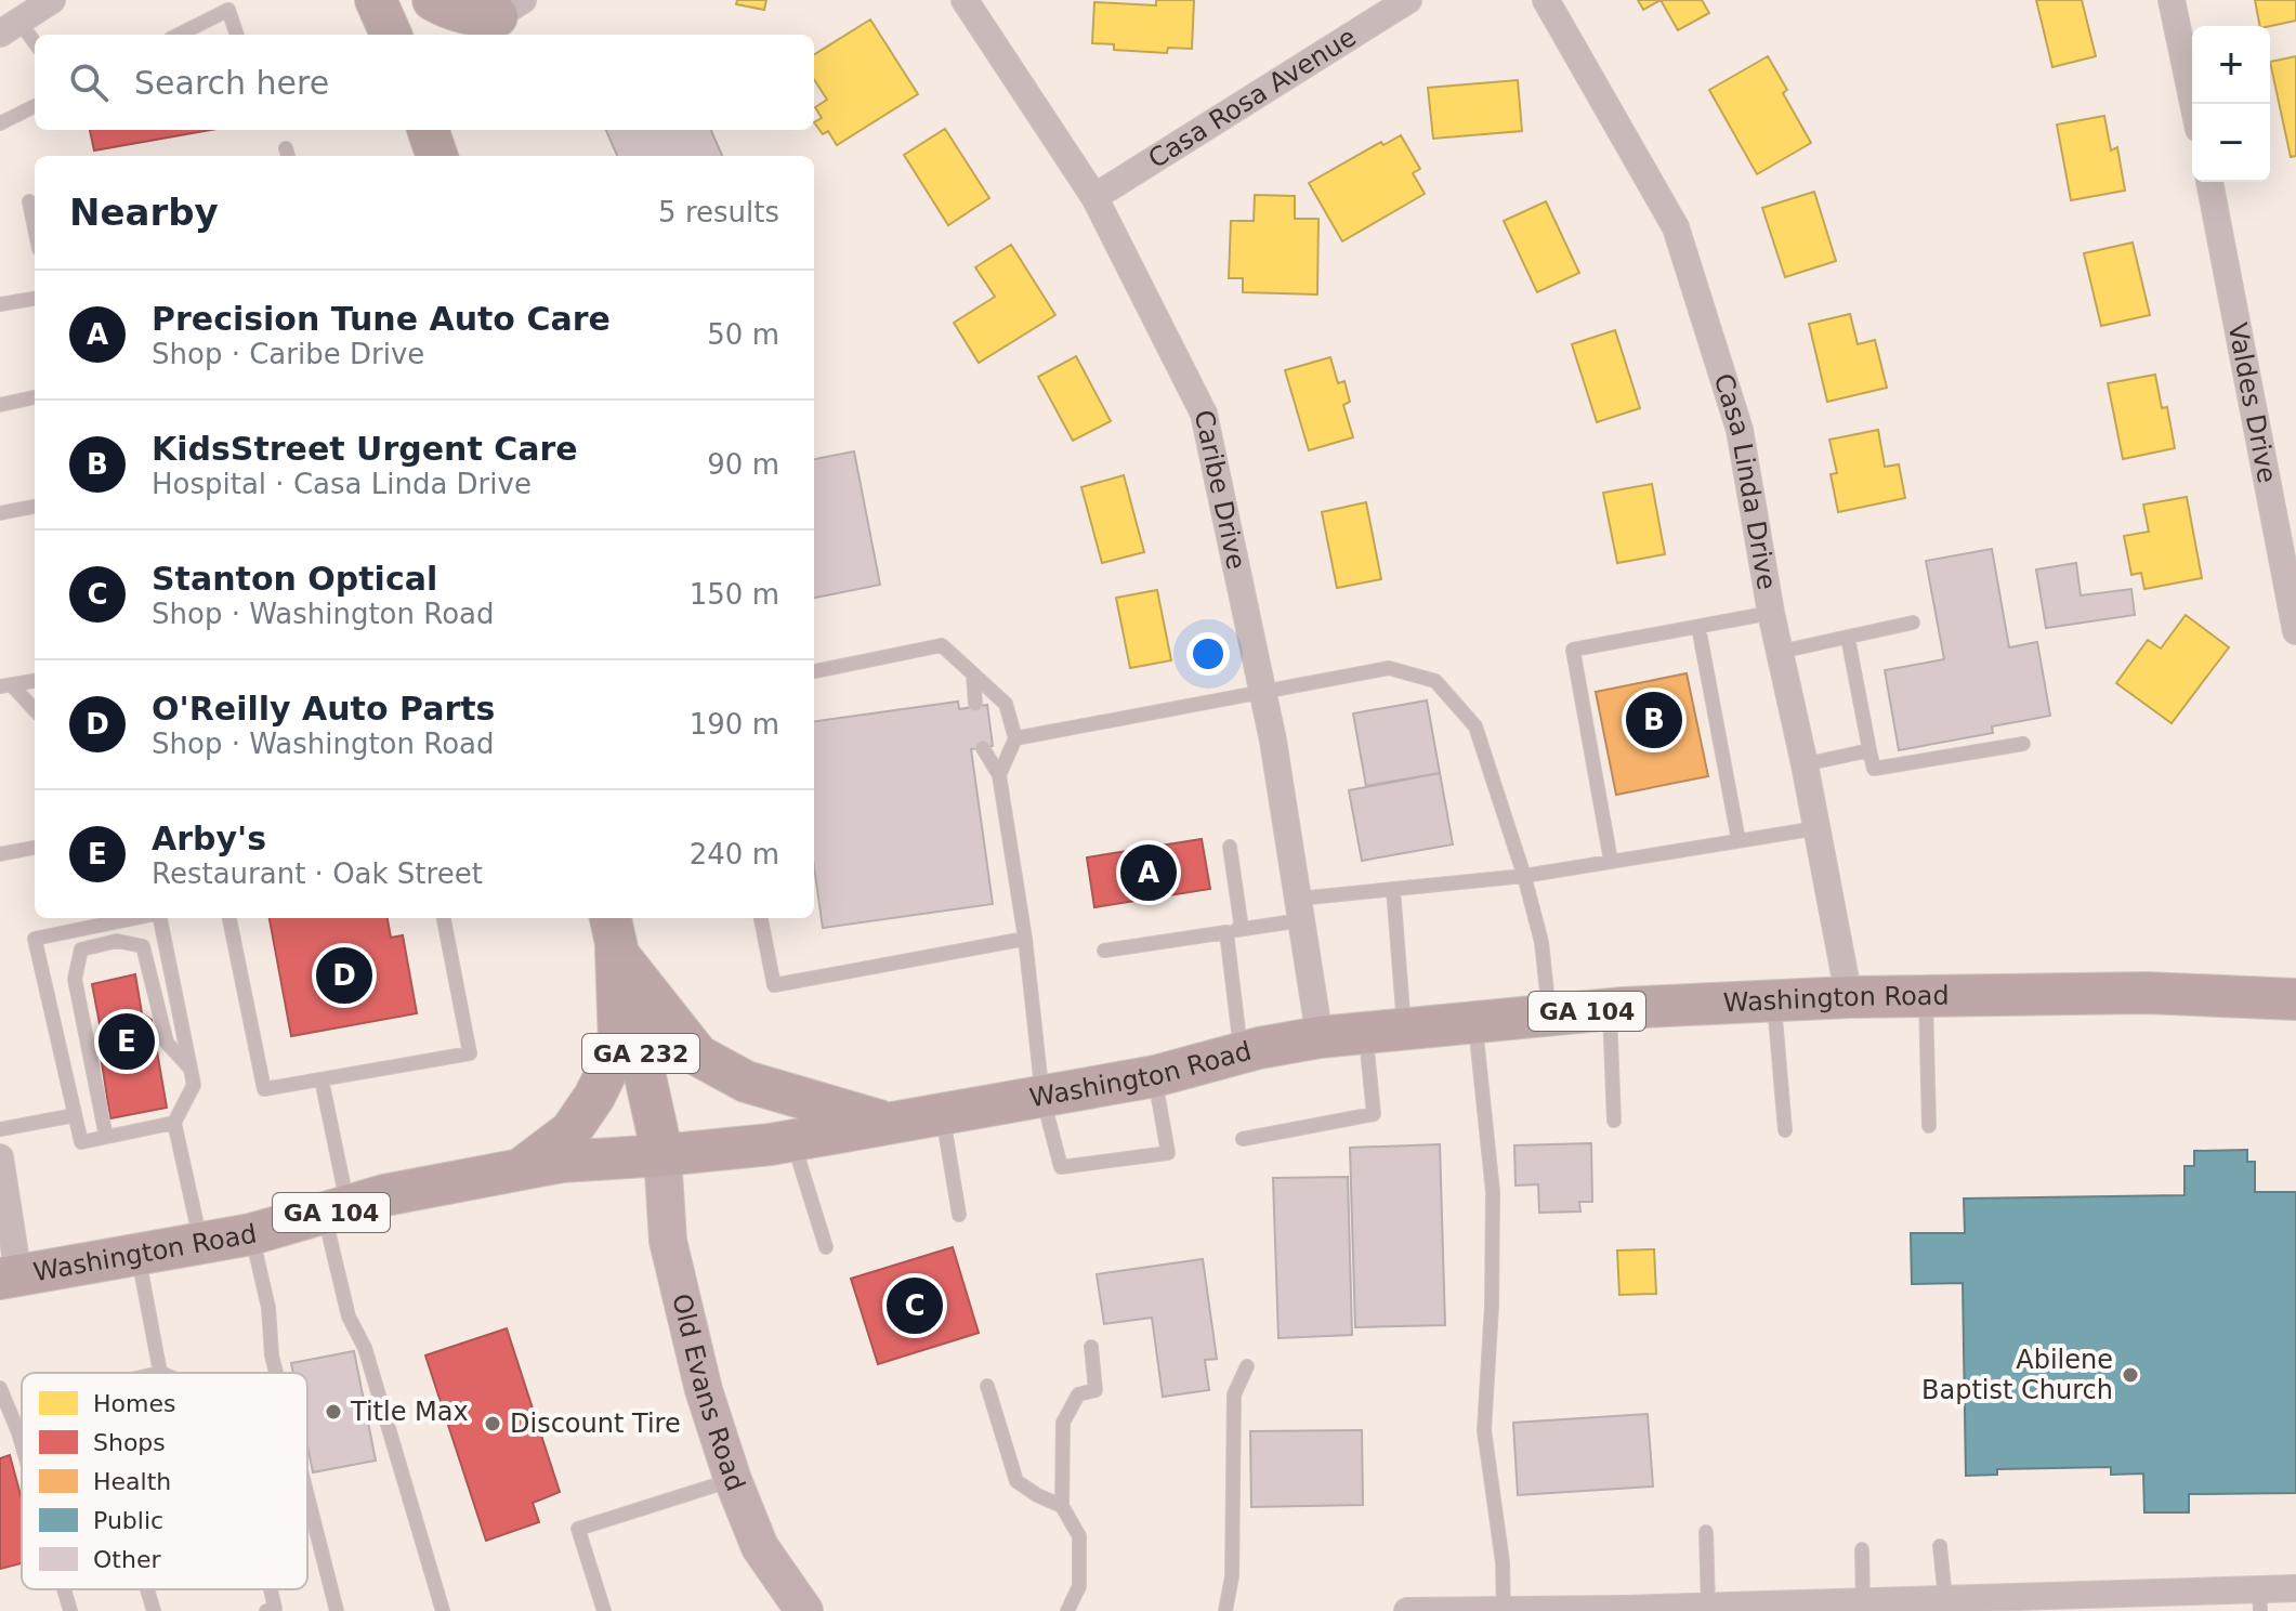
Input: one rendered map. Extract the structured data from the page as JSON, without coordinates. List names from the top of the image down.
{
  "streets": {
    "main road": ["Washington Road", "GA 104", "GA 232"],
    "street": [
      "Casa Rosa Avenue",
      "Valdes Drive",
      "Casa Linda Drive",
      "Caribe Drive",
      "Old Evans Road"
    ]
  },
  "crossings": [
    ["Casa Rosa Avenue", "Caribe Drive"],
    ["Casa Linda Drive", "Washington Road"],
    ["Caribe Drive", "Washington Road"],
    ["Washington Road", "GA 232"],
    ["Washington Road", "Old Evans Road"],
    ["GA 232", "Old Evans Road"]
  ],
  "places": ["Abilene Baptist Church", "Title Max", "Discount Tire"],
  "legend": [
    "Homes",
    "Shops",
    "Health",
    "Public",
    "Other"
  ],
  "page": {
    "map_buttons": ["+", "−"],
    "search": "Search here",
    "heading": ["Nearby", "5 results"],
    "list": [
      {
        "mark": "A",
        "name": "Precision Tune Auto Care",
        "note": "Shop · Caribe Drive",
        "value": "50 m"
      },
      {
        "mark": "B",
        "name": "KidsStreet Urgent Care",
        "note": "Hospital · Casa Linda Drive",
        "value": "90 m"
      },
      {
        "mark": "C",
        "name": "Stanton Optical",
        "note": "Shop · Washington Road",
        "value": "150 m"
      },
      {
        "mark": "D",
        "name": "O'Reilly Auto Parts",
        "note": "Shop · Washington Road",
        "value": "190 m"
      },
      {
        "mark": "E",
        "name": "Arby's",
        "note": "Restaurant · Oak Street",
        "value": "240 m"
      }
    ],
    "pins": [
      "B",
      "A",
      "D",
      "E",
      "C"
    ]
  }
}
